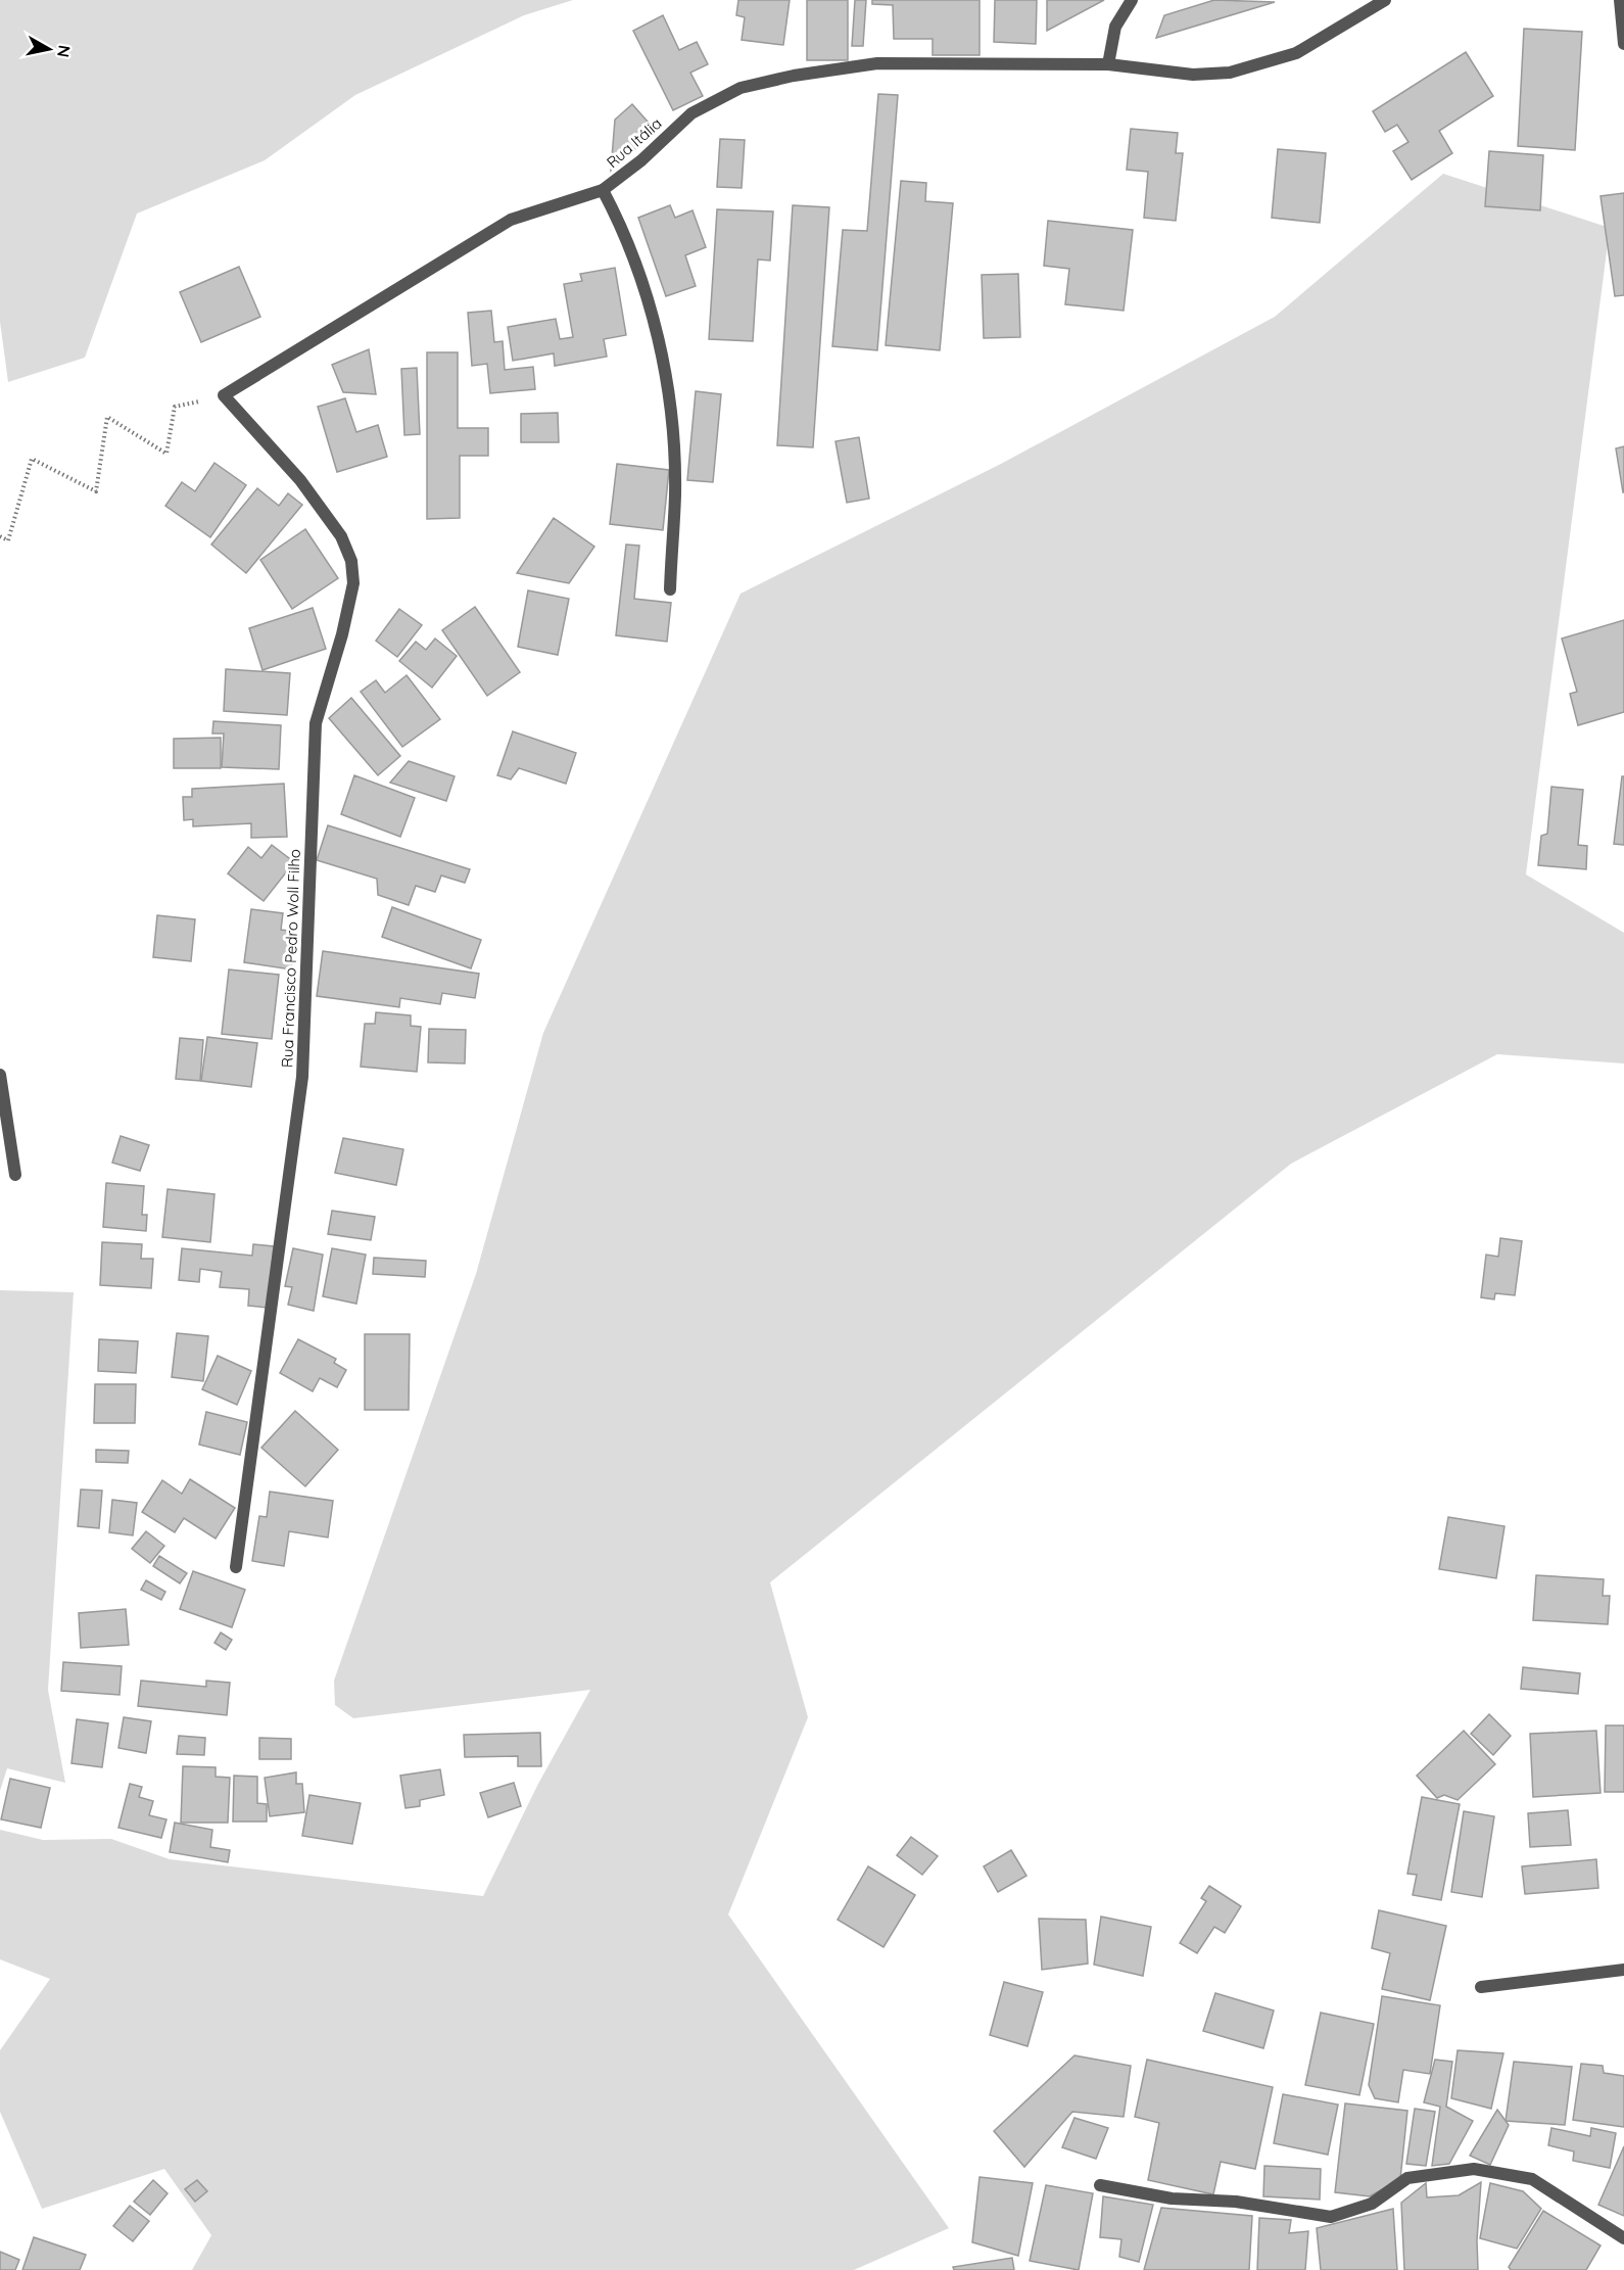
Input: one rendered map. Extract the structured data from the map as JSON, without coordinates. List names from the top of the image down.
{
  "streets": {
    "street": ["Rua Itália", "Rua Francisco Pedro Woll Filho"]
  },
  "crossings": [
    ["Rua Itália", "Rua Francisco Pedro Woll Filho"]
  ],
  "north": "right"
}
